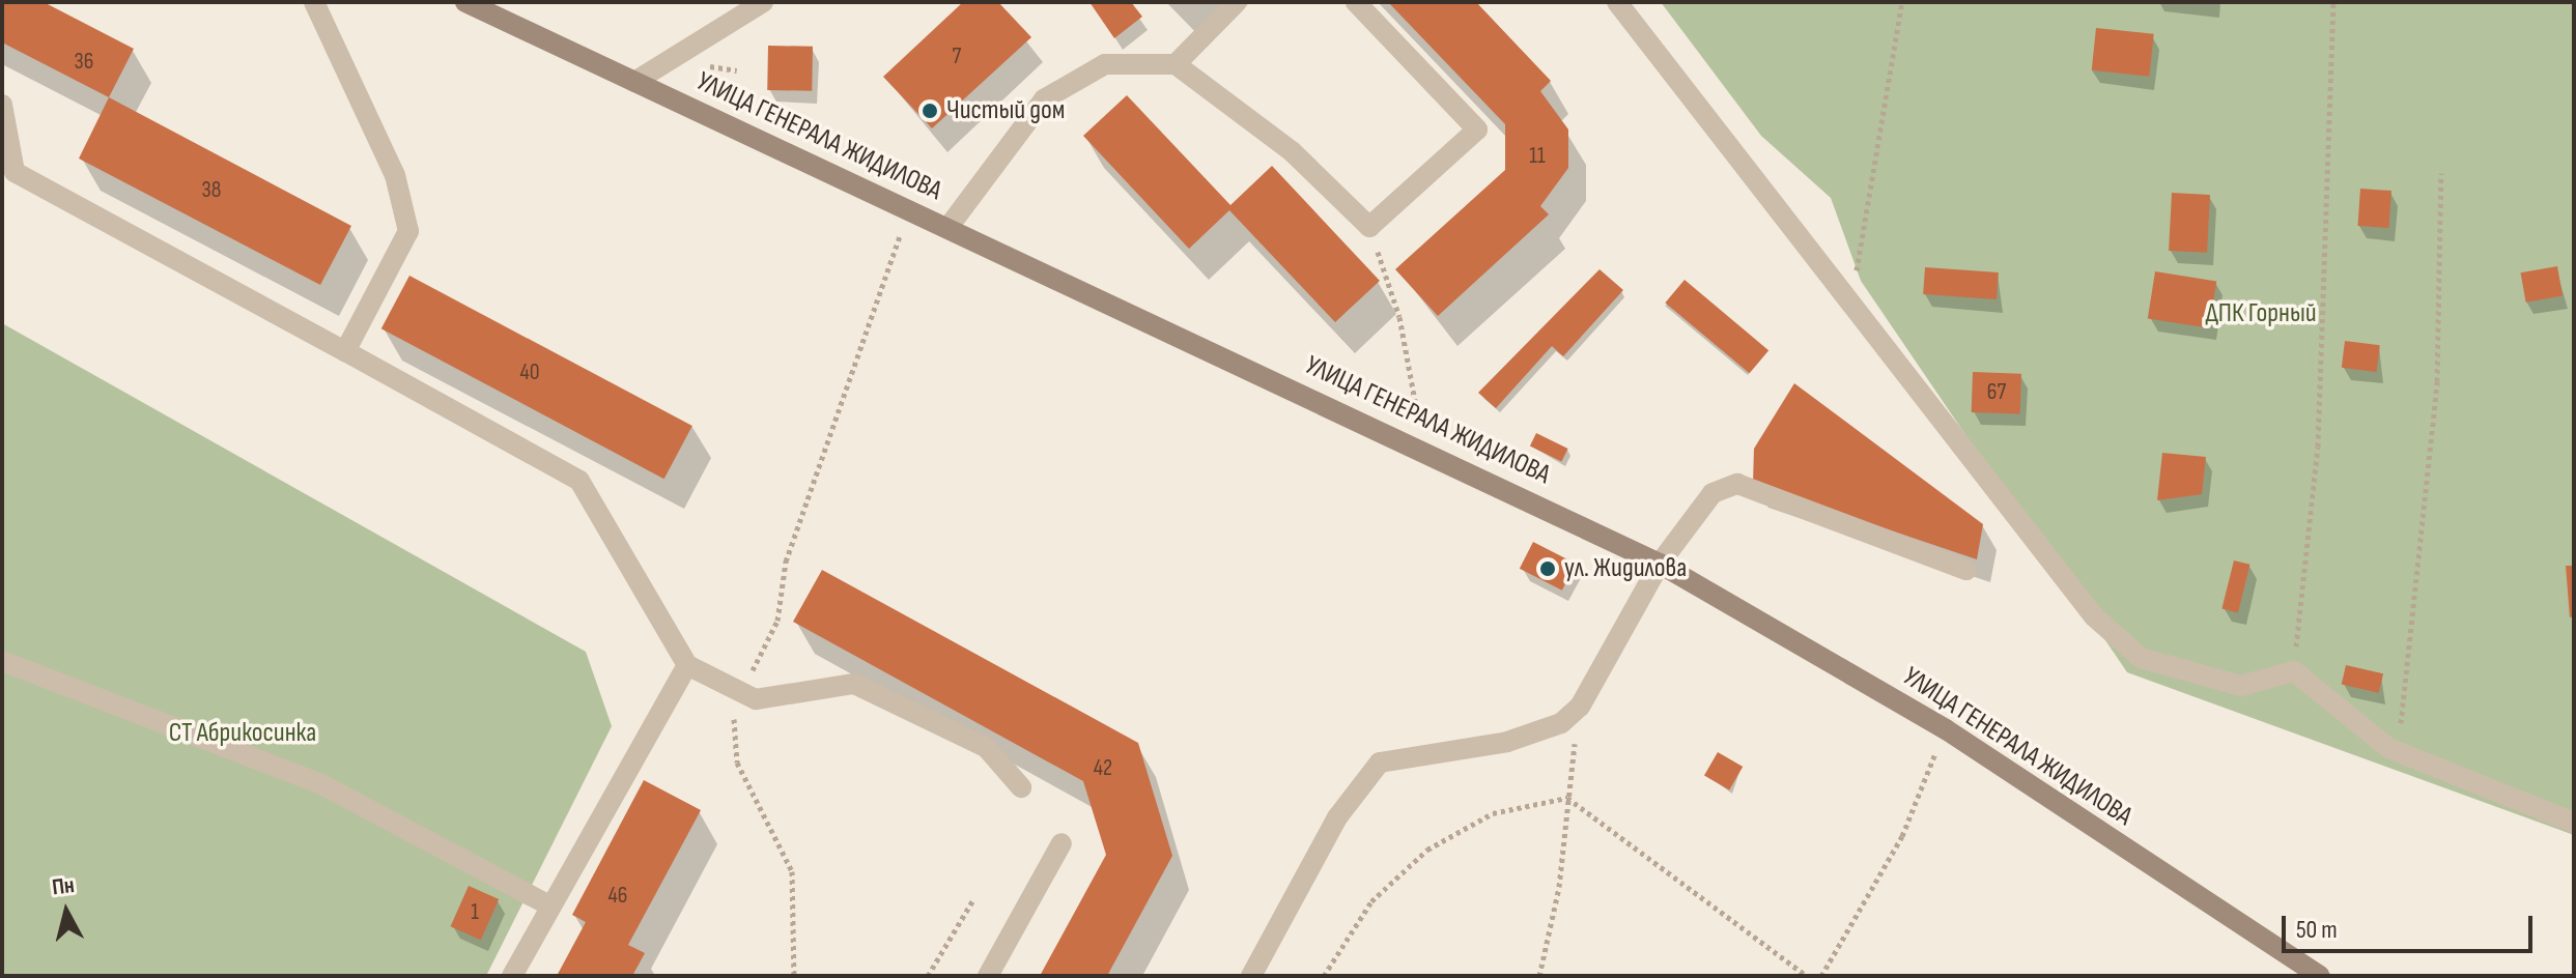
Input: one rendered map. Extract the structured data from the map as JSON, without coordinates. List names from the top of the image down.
{
  "streets": {
    "main road": ["УЛИЦА ГЕНЕРАЛА ЖИДИЛОВА"]
  },
  "parks": ["ДПК Горный", "СТ Абрикосинка"],
  "places": ["Чистый дом", "ул. Жидилова"],
  "house_numbers": [
    "7",
    "36",
    "11",
    "38",
    "40",
    "67",
    "42",
    "46",
    "1"
  ],
  "scale_bar": "50 m",
  "north": "top"
}
